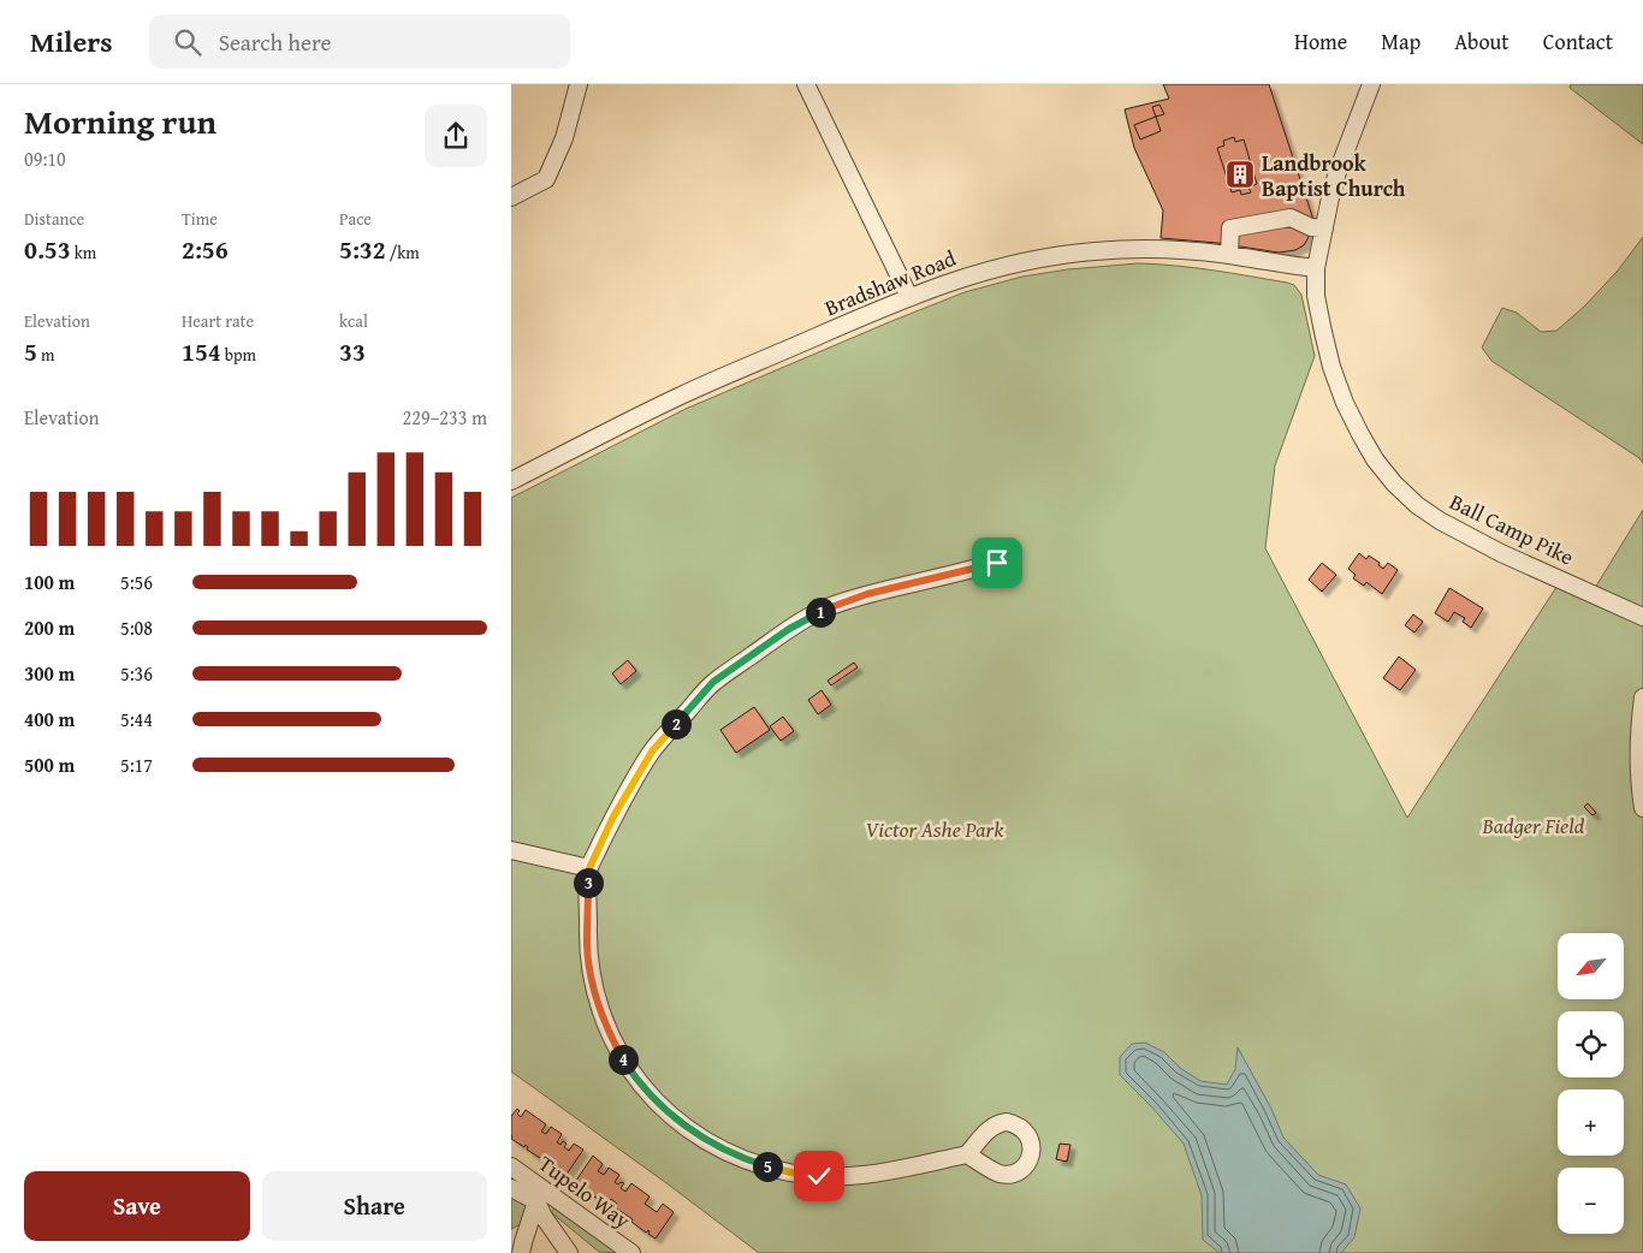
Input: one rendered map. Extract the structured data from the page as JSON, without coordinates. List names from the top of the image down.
{
  "streets": {
    "street": ["Bradshaw Road", "Ball Camp Pike", "Tupelo Way"]
  },
  "crossings": [
    ["Bradshaw Road", "Ball Camp Pike"]
  ],
  "parks": ["Badger Field", "Victor Ashe Park"],
  "places": {
    "building": ["Landbrook Baptist Church"]
  },
  "north": "bottom left",
  "page": {
    "header": "Milers",
    "search": "Search here",
    "nav": [
      "Home",
      "Map",
      "About",
      "Contact"
    ],
    "heading": ["Morning run", "09:10"],
    "stats": [
      ["Distance", "0.53 km"],
      ["Time", "2:56"],
      ["Pace", "5:32 /km"],
      ["Elevation", "5 m"],
      ["Heart rate", "154 bpm"],
      ["kcal", "33"]
    ],
    "chart": ["Elevation", "229–233 m"],
    "list": [
      {
        "name": "100 m",
        "note": "5:56"
      },
      {
        "name": "200 m",
        "note": "5:08"
      },
      {
        "name": "300 m",
        "note": "5:36"
      },
      {
        "name": "400 m",
        "note": "5:44"
      },
      {
        "name": "500 m",
        "note": "5:17"
      }
    ],
    "pins": [
      "1",
      "2",
      "3",
      "4",
      "5"
    ],
    "map_buttons": ["+", "−"],
    "buttons": ["Save", "Share"]
  }
}
